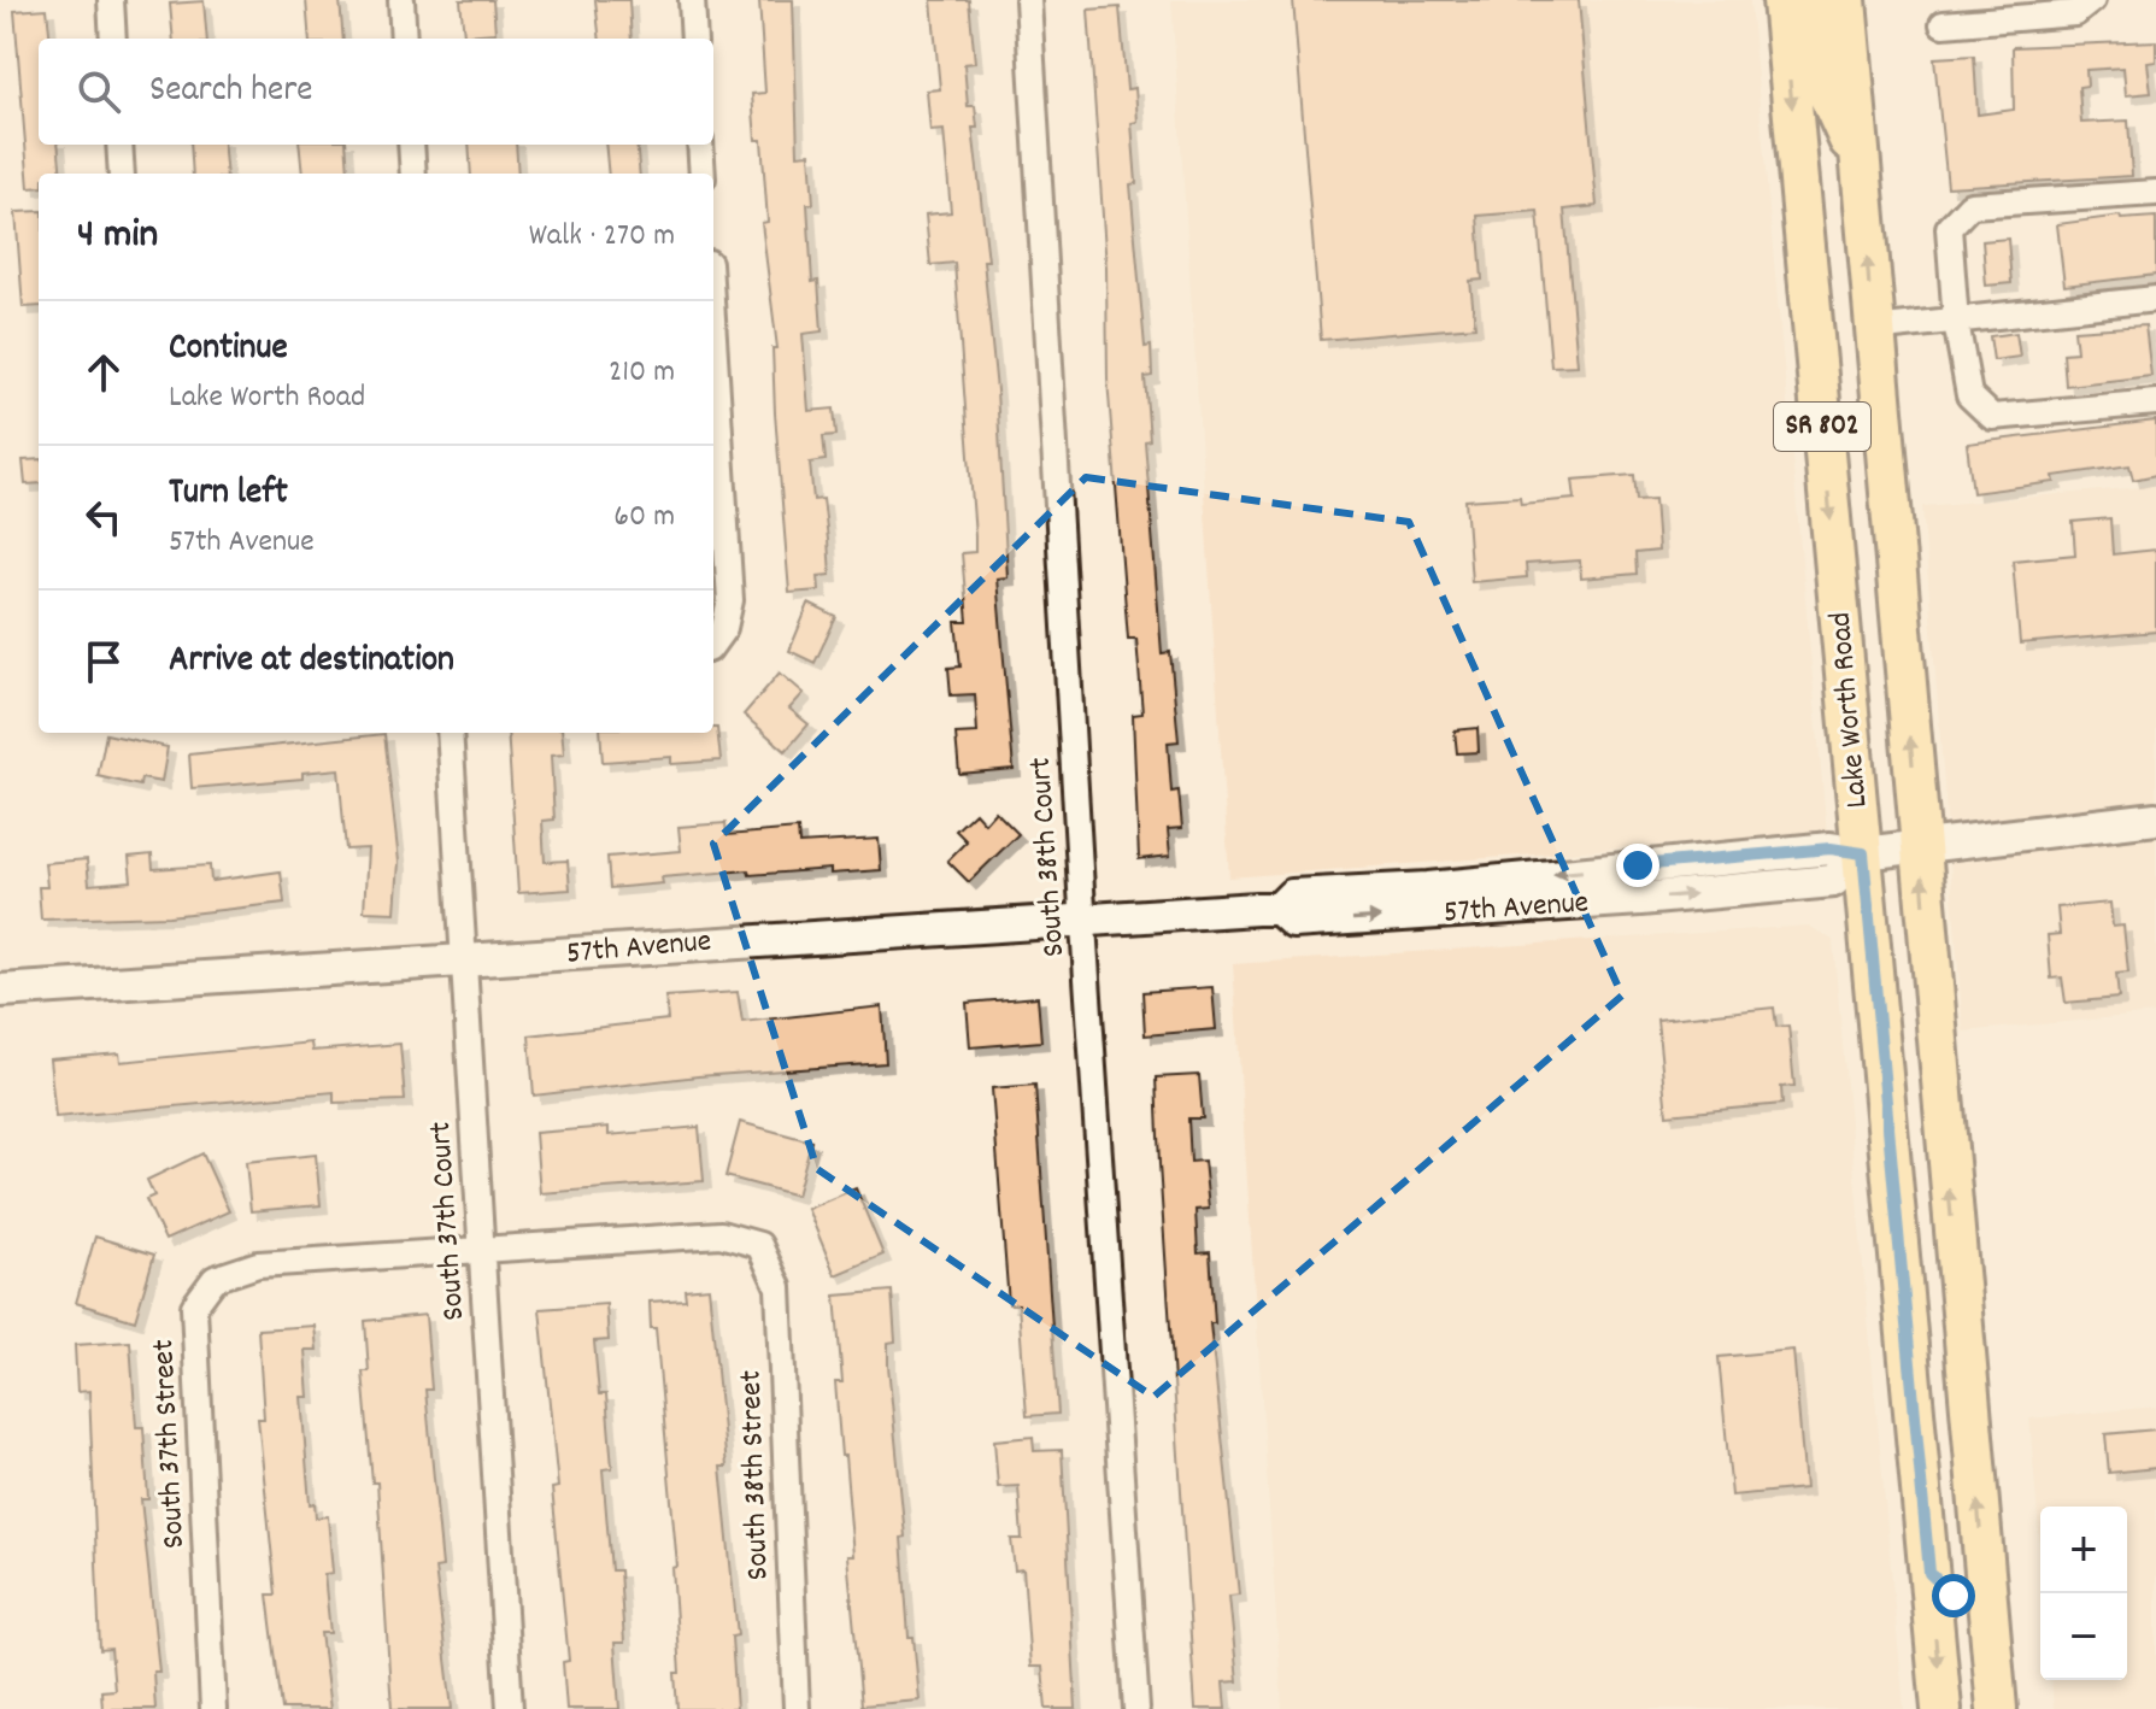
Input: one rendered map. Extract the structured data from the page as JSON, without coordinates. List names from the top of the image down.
{
  "streets": {
    "main road": ["SR 802", "Lake Worth Road"],
    "street": [
      "South 38th Court",
      "57th Avenue",
      "South 37th Court",
      "South 37th Street",
      "South 38th Street"
    ]
  },
  "crossings": [
    ["Lake Worth Road", "57th Avenue"],
    ["South 38th Court", "57th Avenue"],
    ["57th Avenue", "South 37th Court"],
    ["South 37th Court", "South 37th Street"],
    ["South 37th Street", "South 38th Street"]
  ],
  "page": {
    "search": "Search here",
    "heading": ["4 min", "Walk · 270 m"],
    "list": [
      ["Continue", "Lake Worth Road", "210 m"],
      ["Turn left", "57th Avenue", "60 m"],
      "Arrive at destination"
    ],
    "map_buttons": ["+", "−"]
  }
}
